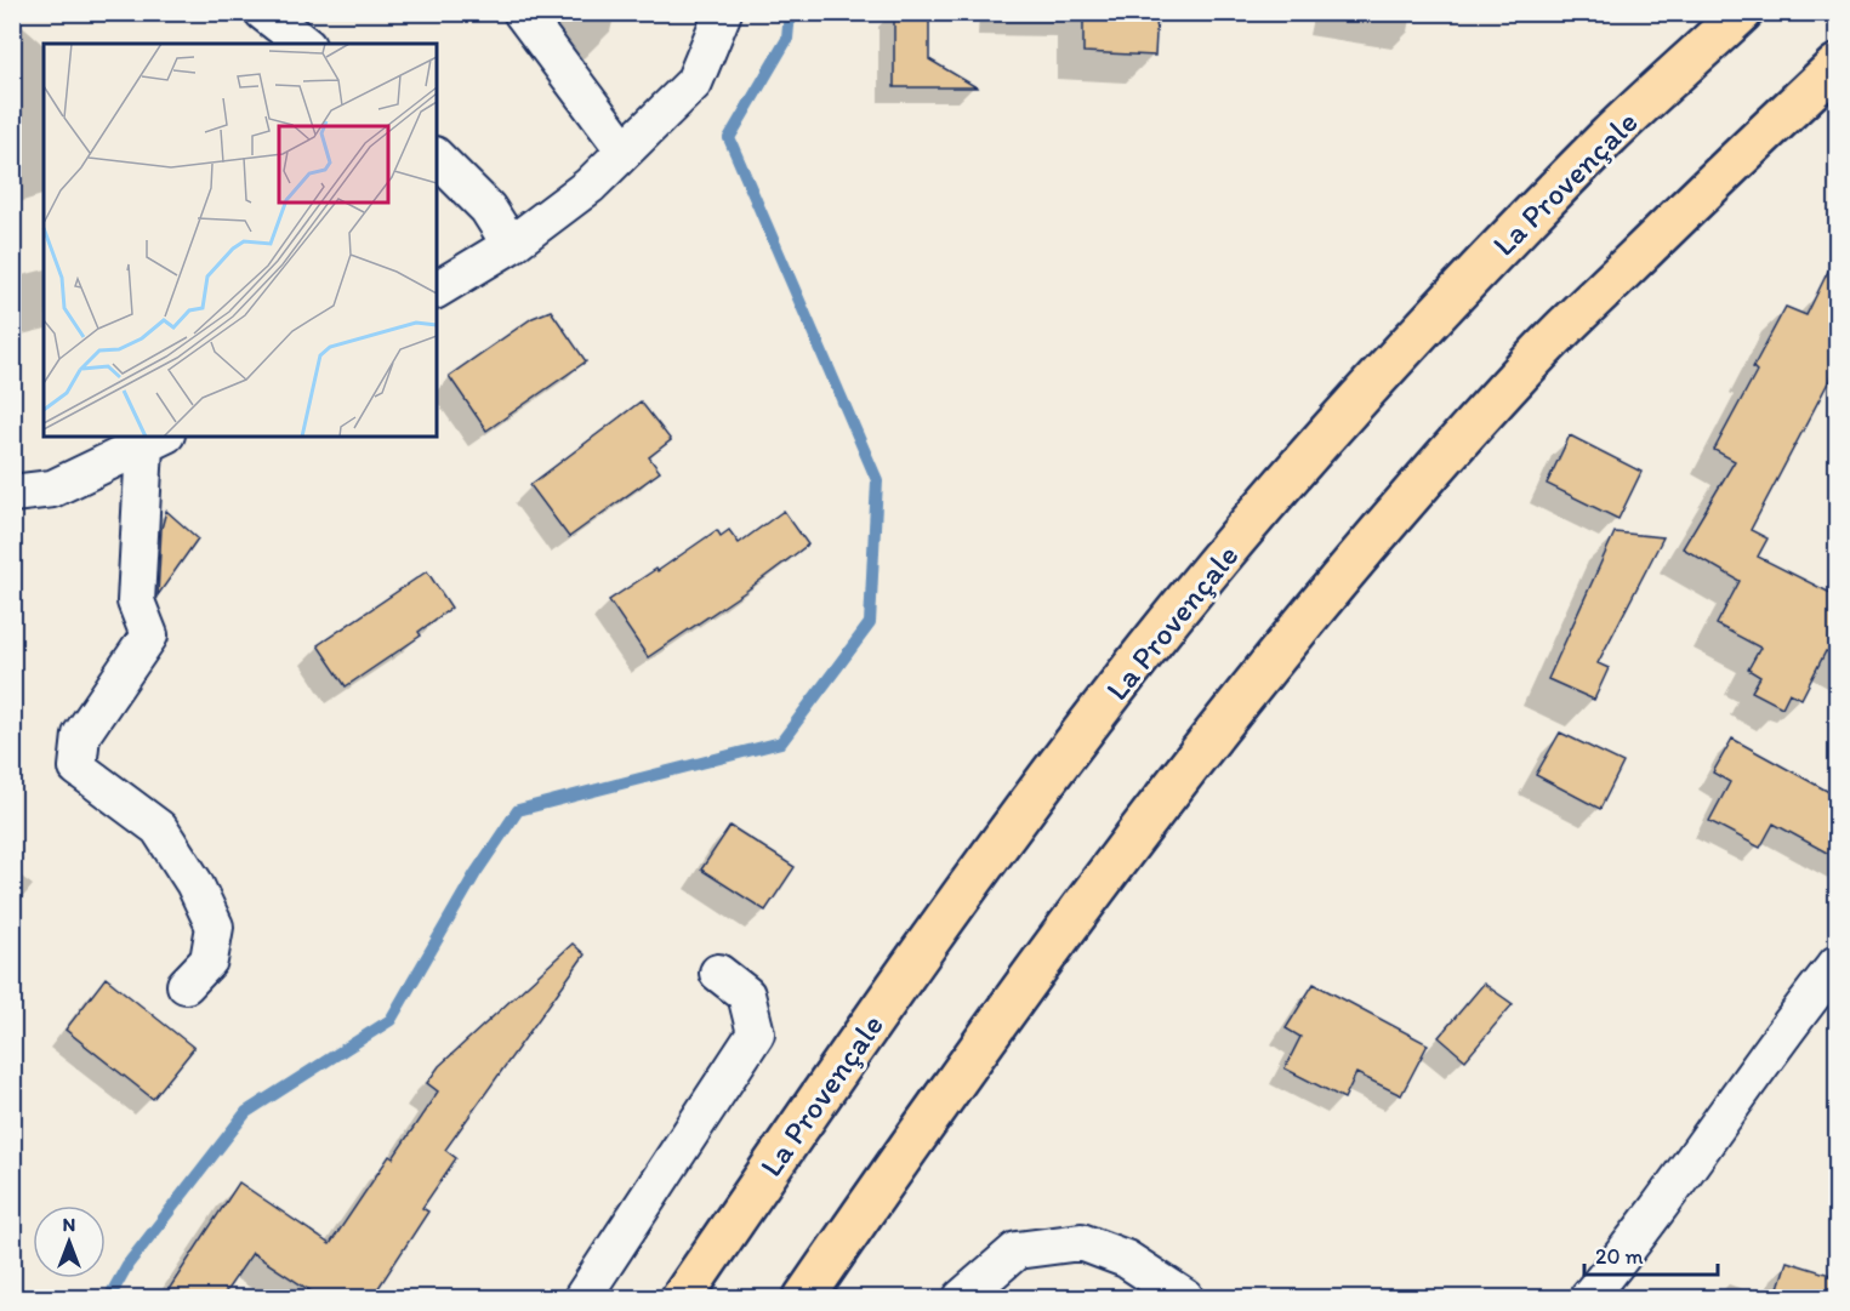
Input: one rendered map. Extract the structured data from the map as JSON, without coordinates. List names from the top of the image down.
{
  "streets": {
    "highway": ["La Provençale"]
  },
  "scale_bar": "20 m",
  "north": "top"
}
